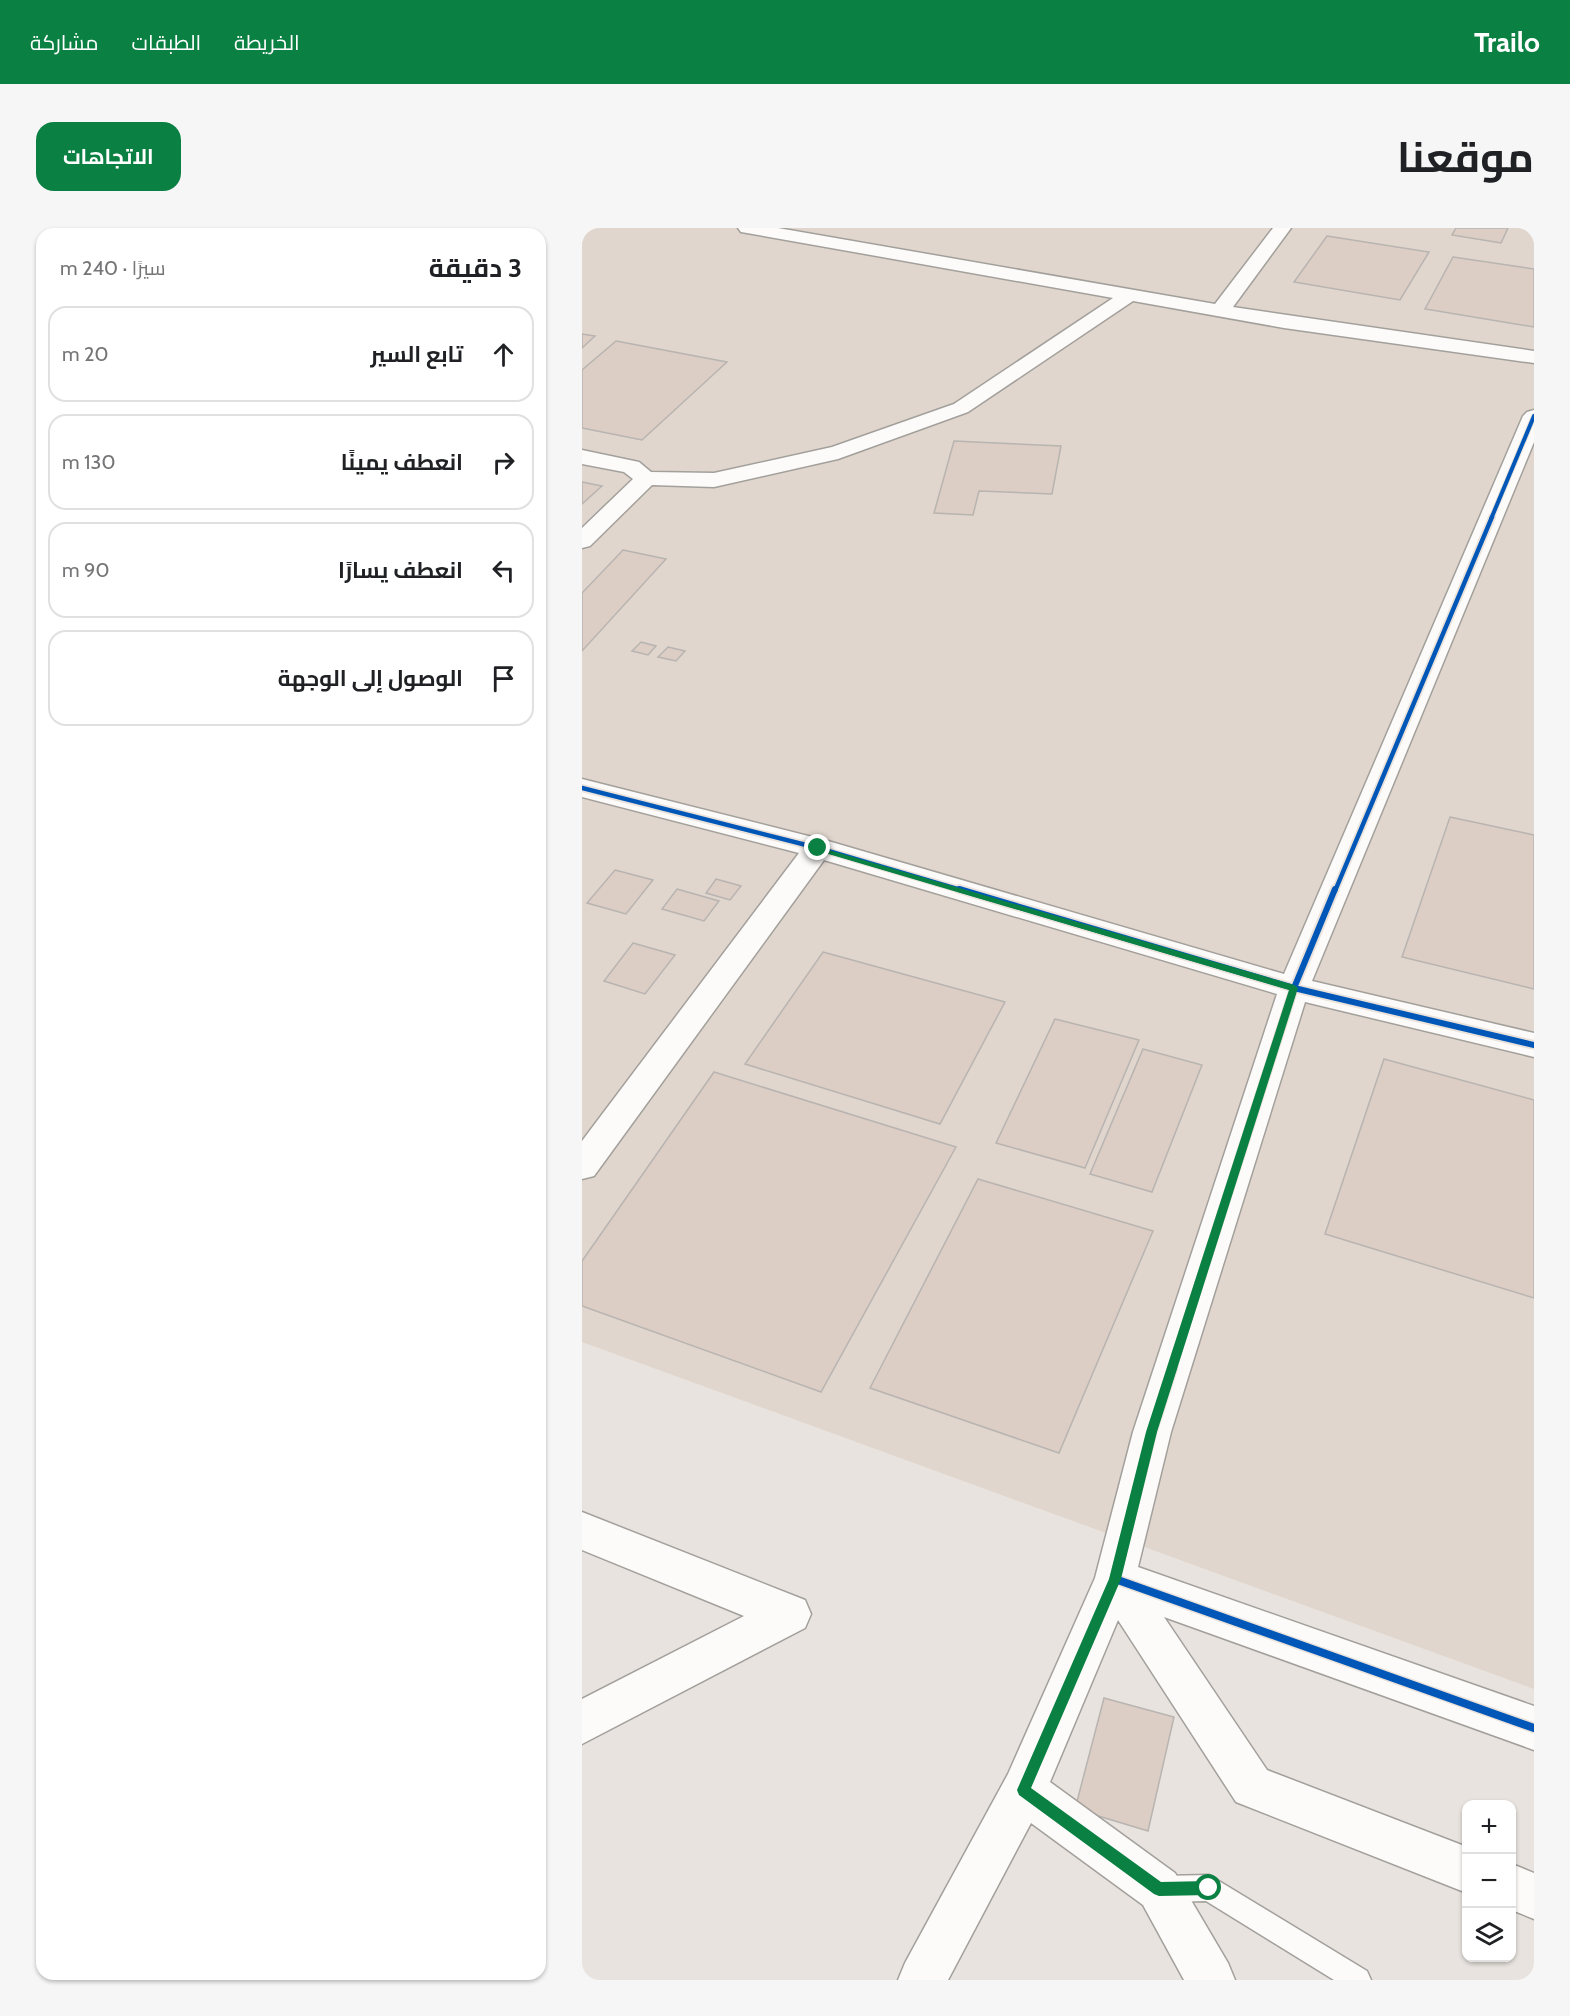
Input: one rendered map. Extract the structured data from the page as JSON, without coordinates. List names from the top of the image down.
{
  "page": {
    "header": "Trailo",
    "nav": ["الخريطة", "الطبقات", "مشاركة"],
    "title": "موقعنا",
    "buttons": "الاتجاهات",
    "heading": ["3 دقيقة", "سيرًا · 240 m"],
    "list": [
      ["تابع السير", "20 m"],
      ["انعطف يمينًا", "130 m"],
      ["انعطف يسارًا", "90 m"],
      "الوصول إلى الوجهة"
    ],
    "map_buttons": ["+", "−"]
  }
}
